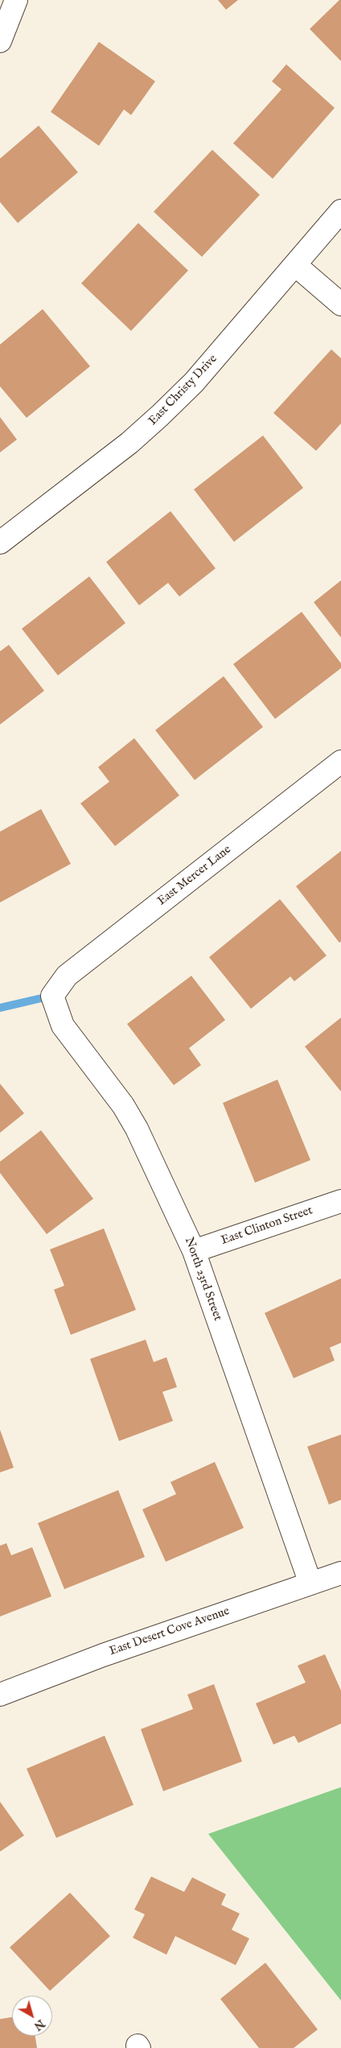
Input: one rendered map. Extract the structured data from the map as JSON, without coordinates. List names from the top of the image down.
{
  "streets": {
    "street": [
      "East Christy Drive",
      "East Mercer Lane",
      "East Clinton Street",
      "North 23rd Street",
      "East Desert Cove Avenue"
    ]
  },
  "crossings": [
    ["East Mercer Lane", "North 23rd Street"],
    ["East Clinton Street", "North 23rd Street"],
    ["North 23rd Street", "East Desert Cove Avenue"]
  ],
  "north": "bottom right"
}
